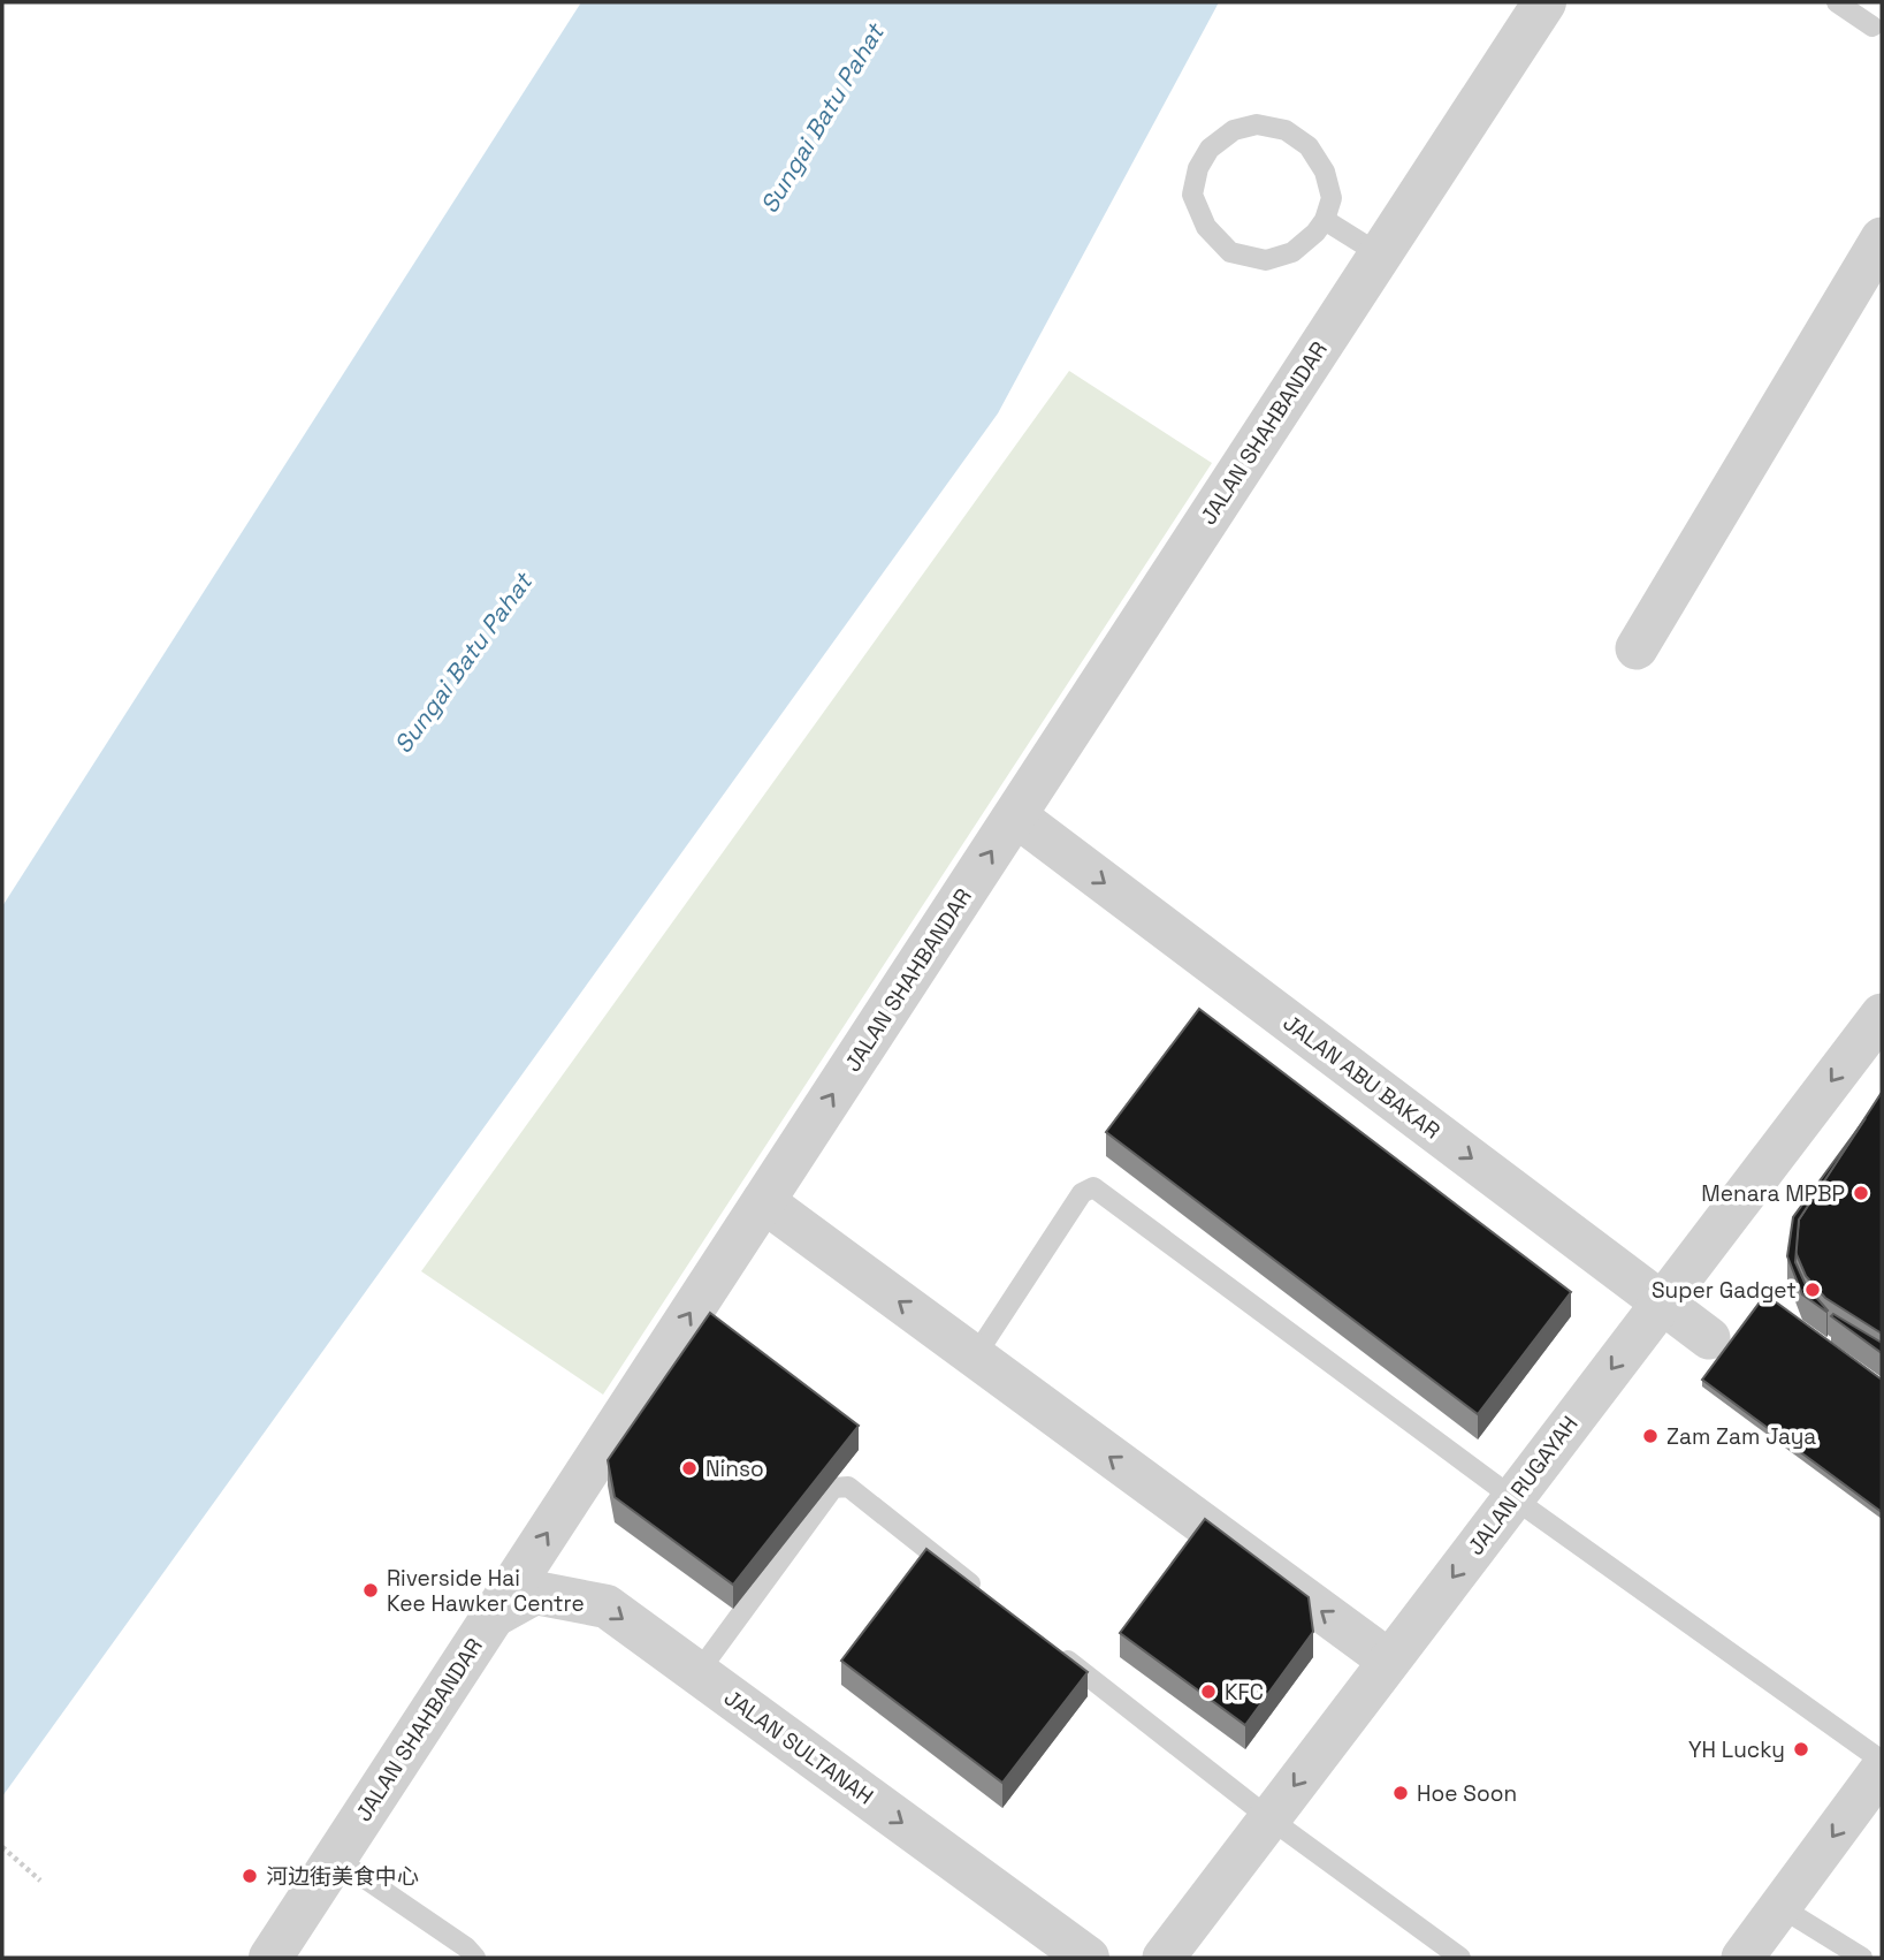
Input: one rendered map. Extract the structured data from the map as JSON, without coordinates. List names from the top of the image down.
{
  "streets": {
    "street": [
      "JALAN SHAHBANDAR",
      "JALAN ABU BAKAR",
      "JALAN RUGAYAH",
      "JALAN SULTANAH"
    ]
  },
  "crossings": [
    ["JALAN SHAHBANDAR", "JALAN ABU BAKAR"],
    ["JALAN SHAHBANDAR", "JALAN SULTANAH"],
    ["JALAN ABU BAKAR", "JALAN RUGAYAH"]
  ],
  "one_way": [
    "JALAN SHAHBANDAR",
    "JALAN ABU BAKAR",
    "JALAN RUGAYAH",
    "JALAN SULTANAH"
  ],
  "water": ["Sungai Batu Pahat"],
  "places": [
    "Menara MPBP",
    "Super Gadget",
    "Zam Zam Jaya",
    "Ninso",
    "Riverside Hai Kee Hawker Centre",
    "KFC",
    "YH Lucky",
    "Hoe Soon",
    "河边街美食中心"
  ]
}
